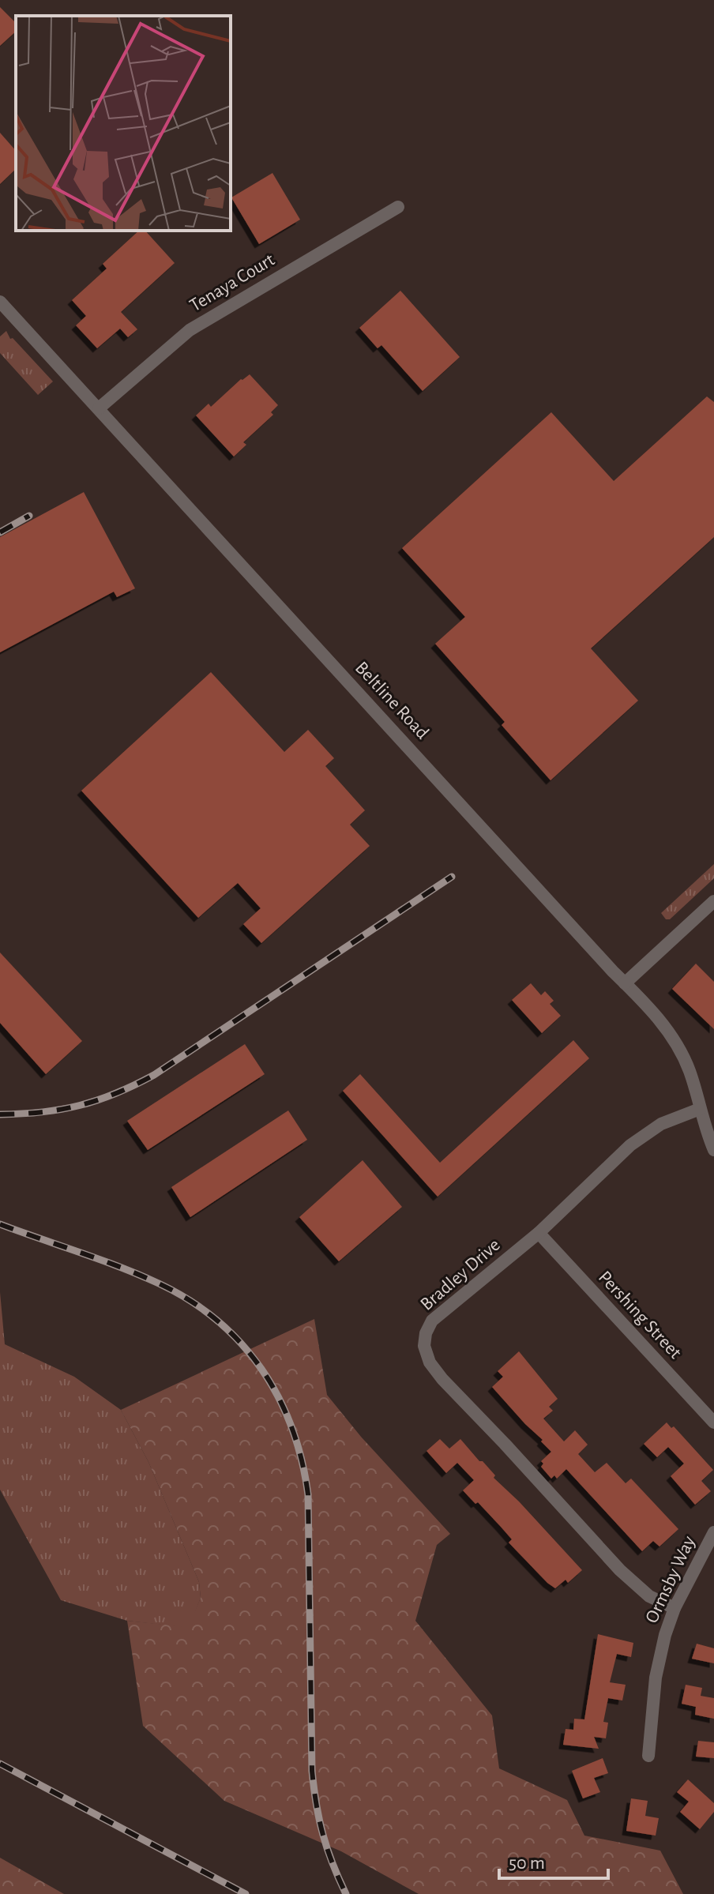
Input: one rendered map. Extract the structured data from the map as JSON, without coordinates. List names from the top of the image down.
{
  "streets": {
    "street": [
      "Tenaya Court",
      "Beltline Road",
      "Bradley Drive",
      "Pershing Street",
      "Ormsby Way"
    ]
  },
  "crossings": [
    ["Tenaya Court", "Beltline Road"],
    ["Beltline Road", "Bradley Drive"],
    ["Bradley Drive", "Pershing Street"],
    ["Bradley Drive", "Ormsby Way"]
  ],
  "scale_bar": "50 m"
}
